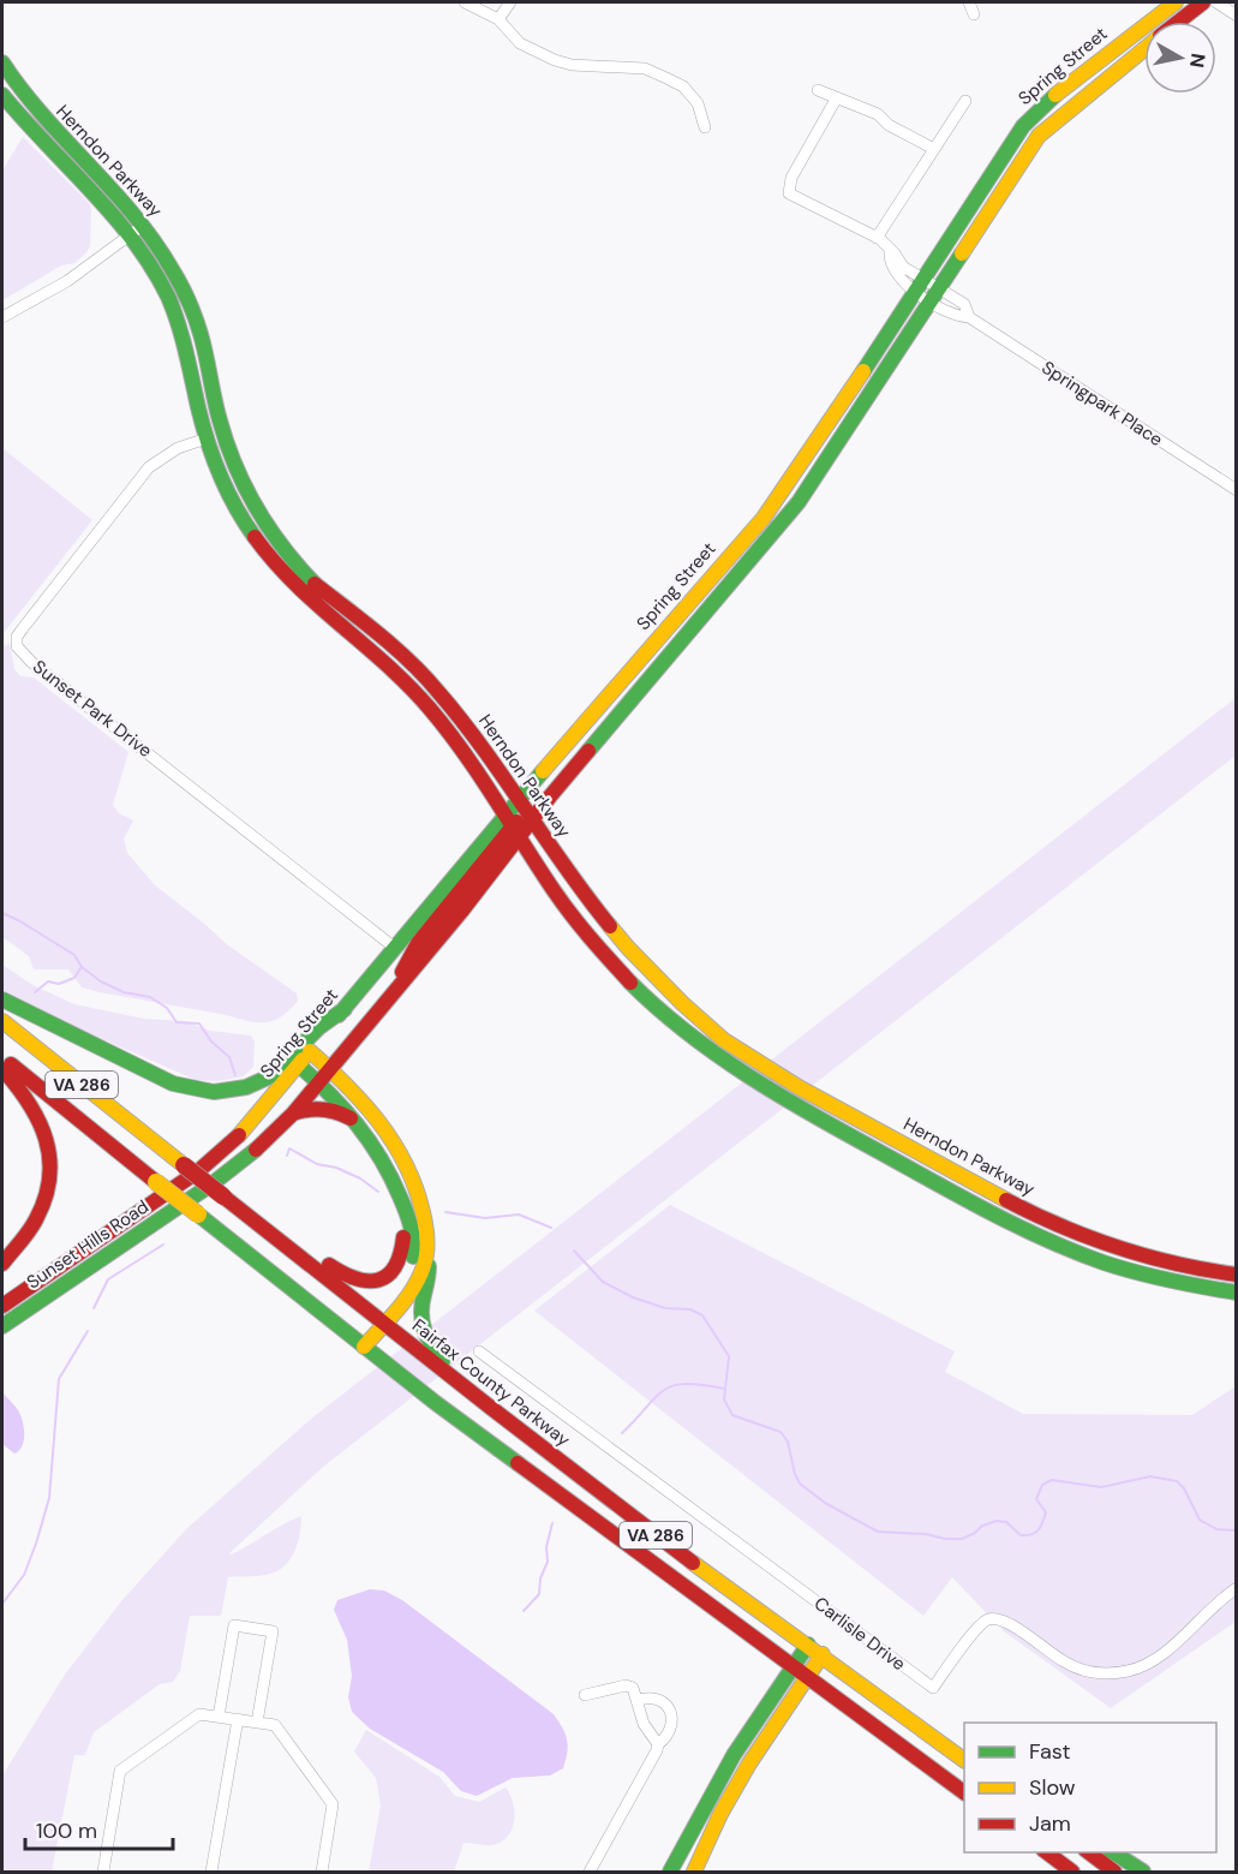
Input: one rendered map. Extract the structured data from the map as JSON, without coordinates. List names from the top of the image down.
{
  "streets": {
    "main road": [
      "Spring Street",
      "Herndon Parkway",
      "VA 286",
      "Sunset Hills Road",
      "Fairfax County Parkway"
    ],
    "street": ["Springpark Place", "Sunset Park Drive", "Carlisle Drive"]
  },
  "crossings": [
    ["Spring Street", "Herndon Parkway"],
    ["Spring Street", "Springpark Place"],
    ["Spring Street", "Sunset Park Drive"],
    ["Spring Street", "Sunset Hills Road"],
    ["Herndon Parkway", "Sunset Park Drive"]
  ],
  "legend": ["Fast", "Slow", "Jam"],
  "scale_bar": "100 m",
  "north": "right"
}
